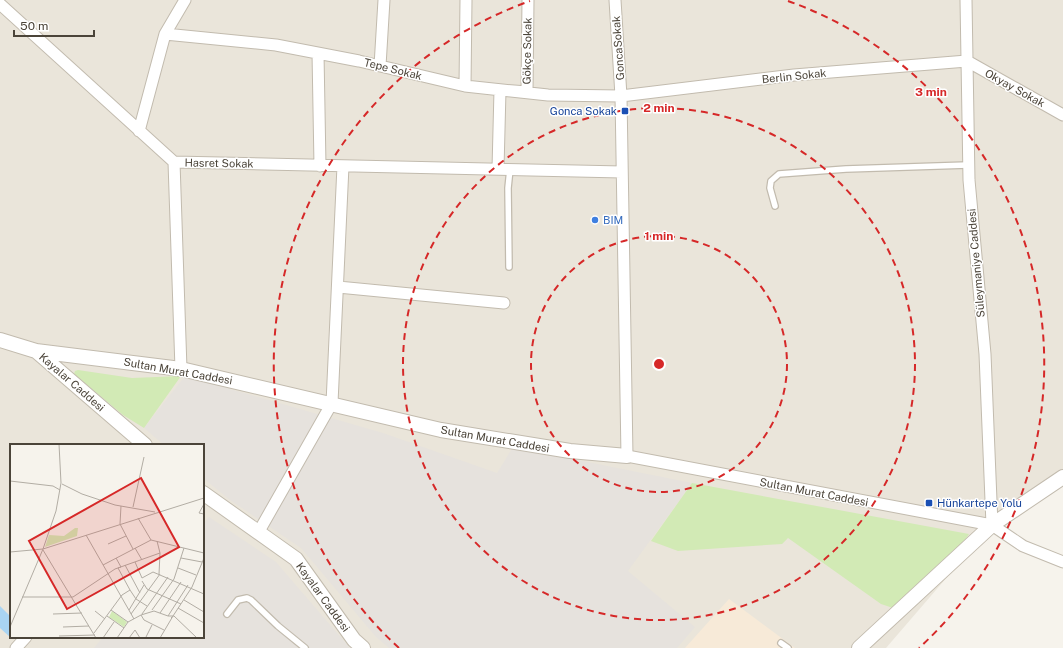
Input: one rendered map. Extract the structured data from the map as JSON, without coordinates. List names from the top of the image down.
{
  "streets": {
    "street": [
      "GoncaSokak",
      "Gökçe Sokak",
      "Tepe Sokak",
      "Berlin Sokak",
      "Okyay Sokak",
      "Hasret Sokak",
      "Süleymaniye Caddesi",
      "Sultan Murat Caddesi",
      "Kayalar Caddesi"
    ]
  },
  "crossings": [
    ["GoncaSokak", "Tepe Sokak"],
    ["GoncaSokak", "Berlin Sokak"],
    ["Gökçe Sokak", "Tepe Sokak"],
    ["Gökçe Sokak", "Hasret Sokak"],
    ["Tepe Sokak", "Berlin Sokak"],
    ["Berlin Sokak", "Okyay Sokak"],
    ["Berlin Sokak", "Süleymaniye Caddesi"],
    ["Okyay Sokak", "Süleymaniye Caddesi"],
    ["Süleymaniye Caddesi", "Sultan Murat Caddesi"],
    ["Sultan Murat Caddesi", "Kayalar Caddesi"]
  ],
  "places": {
    "transit": ["Gonca Sokak", "Hünkartepe Yolu"],
    "other": ["BIM"]
  },
  "scale_bar": "50 m",
  "rings": ["3 min", "2 min", "1 min"]
}
